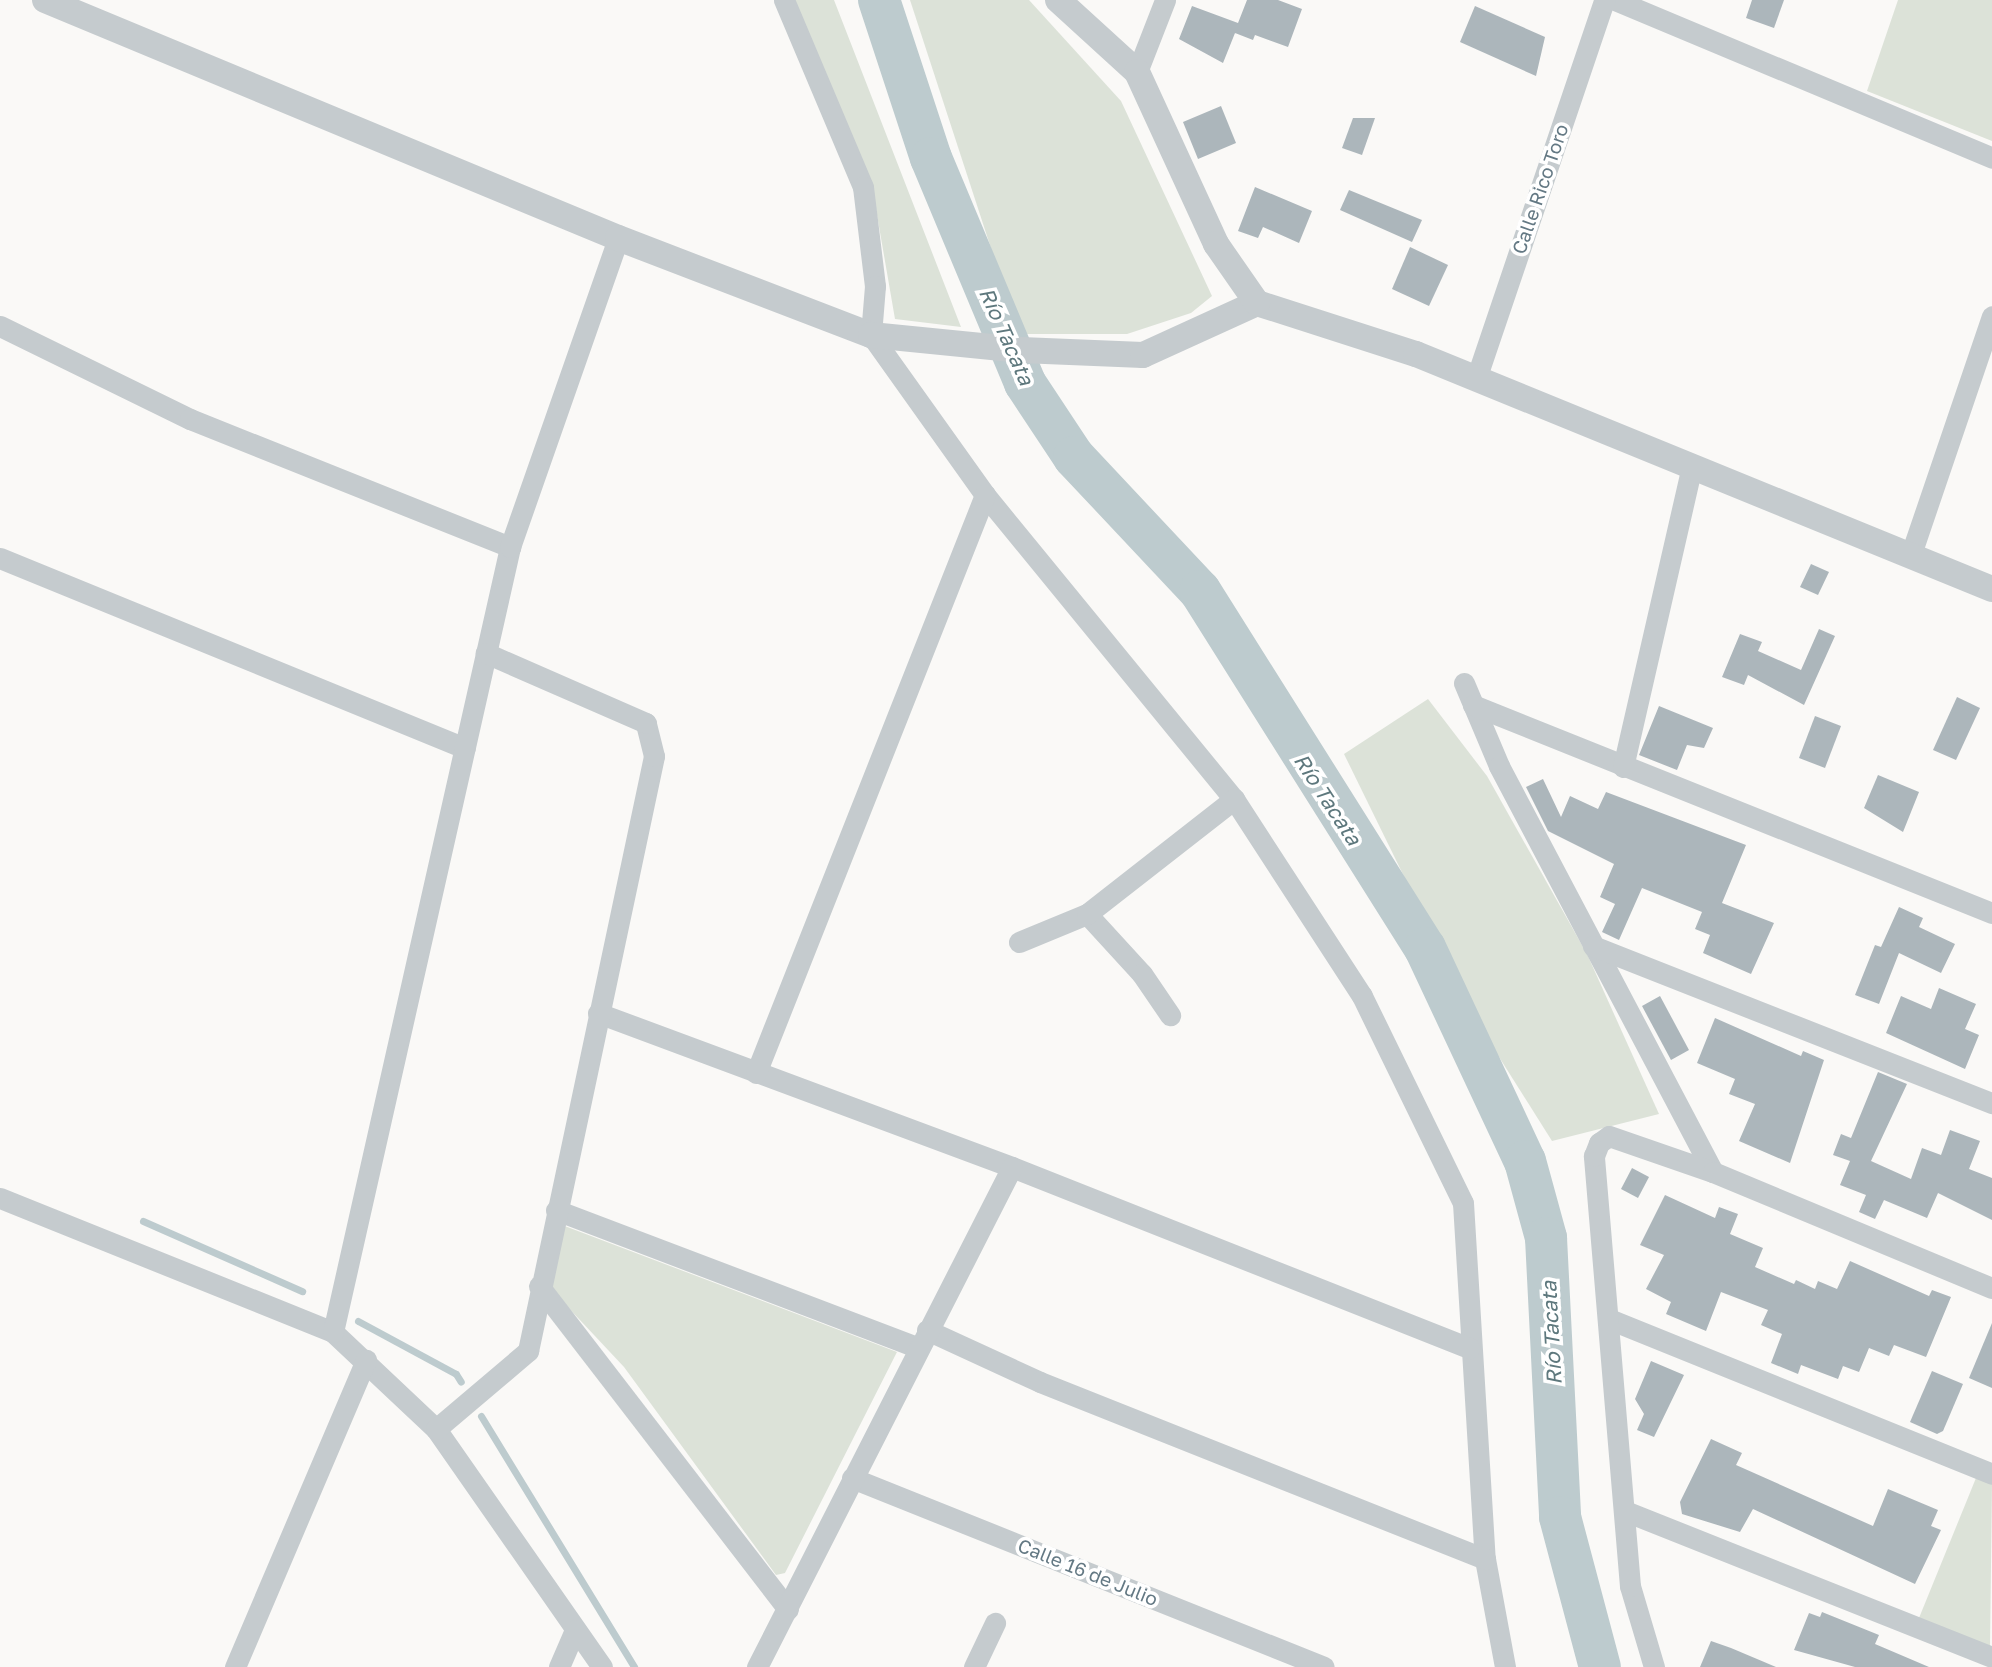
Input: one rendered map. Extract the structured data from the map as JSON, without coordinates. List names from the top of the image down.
{
  "streets": {
    "street": ["Calle Rico Toro", "Calle 16 de Julio"]
  },
  "water": ["Río Tacata"]
}
